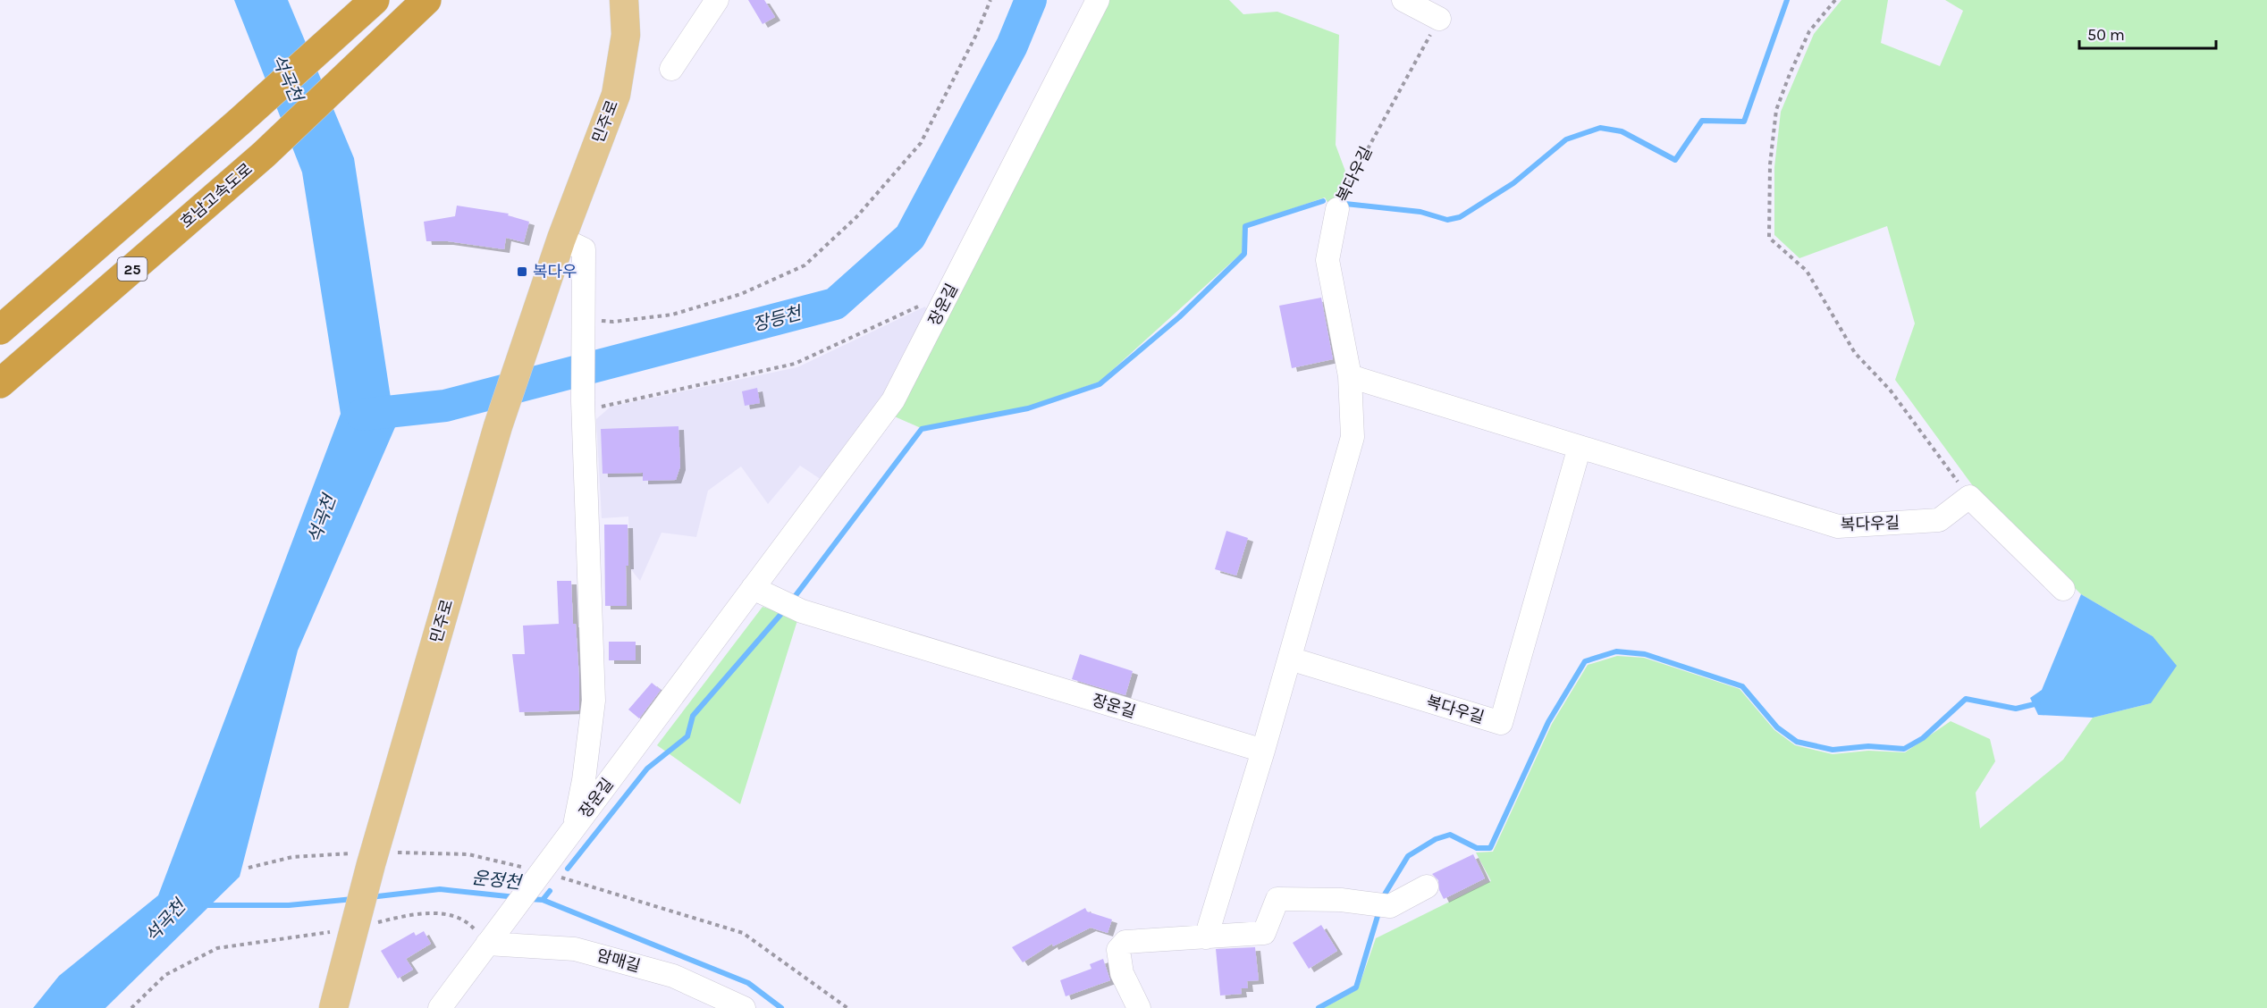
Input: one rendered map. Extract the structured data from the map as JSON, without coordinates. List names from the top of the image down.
{
  "streets": {
    "highway": ["호남고속도로", "25"],
    "main road": ["민주로"],
    "street": ["복다우길", "장운길", "암매길"]
  },
  "crossings": [
    ["복다우길", "장운길"],
    ["장운길", "암매길"]
  ],
  "water": ["석곡천", "장등천", "운정천"],
  "places": {
    "transit": ["복다우"]
  },
  "scale_bar": "50 m"
}
